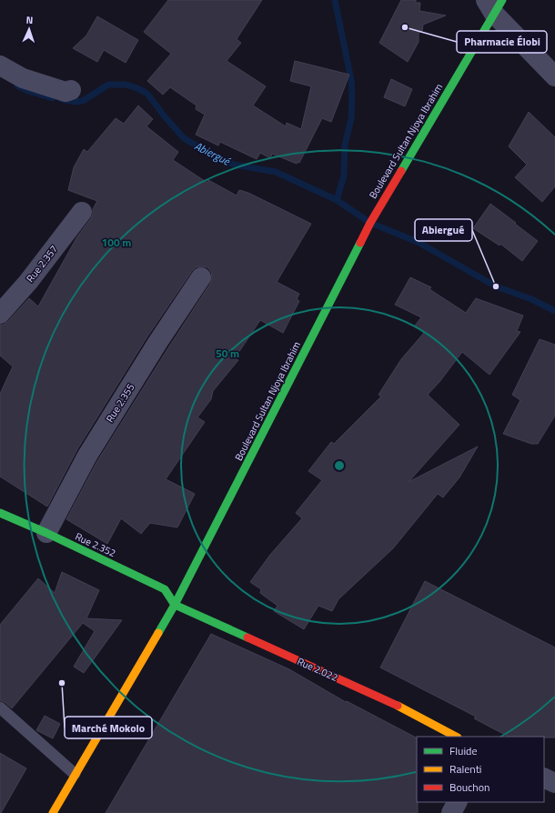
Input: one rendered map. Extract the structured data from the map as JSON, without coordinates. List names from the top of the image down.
{
  "streets": {
    "street": [
      "Boulevard Sultan Njoya Ibrahim",
      "Rue 2.357",
      "Rue 2.355",
      "Rue 2.352",
      "Rue 2.022"
    ]
  },
  "crossings": [
    ["Boulevard Sultan Njoya Ibrahim", "Rue 2.352"],
    ["Boulevard Sultan Njoya Ibrahim", "Rue 2.022"],
    ["Rue 2.355", "Rue 2.352"],
    ["Rue 2.352", "Rue 2.022"]
  ],
  "water": ["Abiergué"],
  "places": ["Pharmacie Élobi", "Abiergué", "Marché Mokolo"],
  "legend": ["Fluide", "Ralenti", "Bouchon"],
  "north": "top",
  "rings": ["100 m", "50 m"]
}
